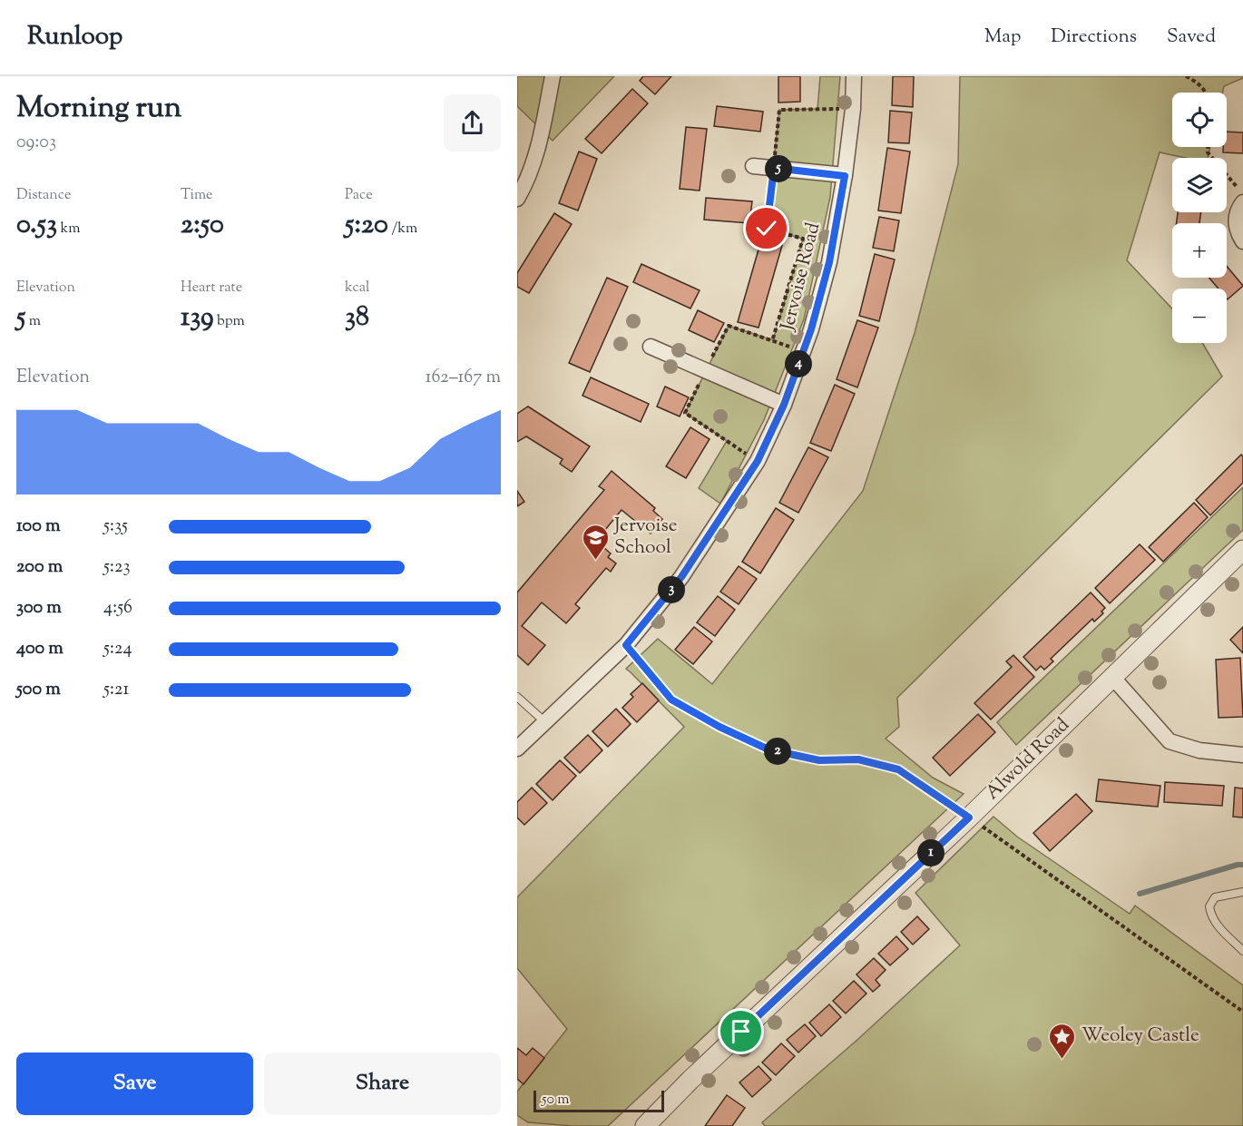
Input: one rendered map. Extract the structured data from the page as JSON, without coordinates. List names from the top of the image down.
{
  "streets": {
    "street": ["Jervoise Road", "Alwold Road"]
  },
  "places": {
    "school or university": ["Jervoise School"],
    "place": ["Weoley Castle"]
  },
  "scale_bar": "50 m",
  "page": {
    "header": "Runloop",
    "nav": ["Map", "Directions", "Saved"],
    "heading": ["Morning run", "09:03"],
    "map_buttons": ["+", "−"],
    "pins": [
      "5",
      "4",
      "3",
      "2",
      "1"
    ],
    "stats": [
      ["Distance", "0.53 km"],
      ["Time", "2:50"],
      ["Pace", "5:20 /km"],
      ["Elevation", "5 m"],
      ["Heart rate", "139 bpm"],
      ["kcal", "38"]
    ],
    "chart": ["Elevation", "162–167 m"],
    "list": [
      {
        "name": "100 m",
        "note": "5:35"
      },
      {
        "name": "200 m",
        "note": "5:23"
      },
      {
        "name": "300 m",
        "note": "4:56"
      },
      {
        "name": "400 m",
        "note": "5:24"
      },
      {
        "name": "500 m",
        "note": "5:21"
      }
    ],
    "buttons": ["Save", "Share"],
    "scale": "50 m"
  }
}
